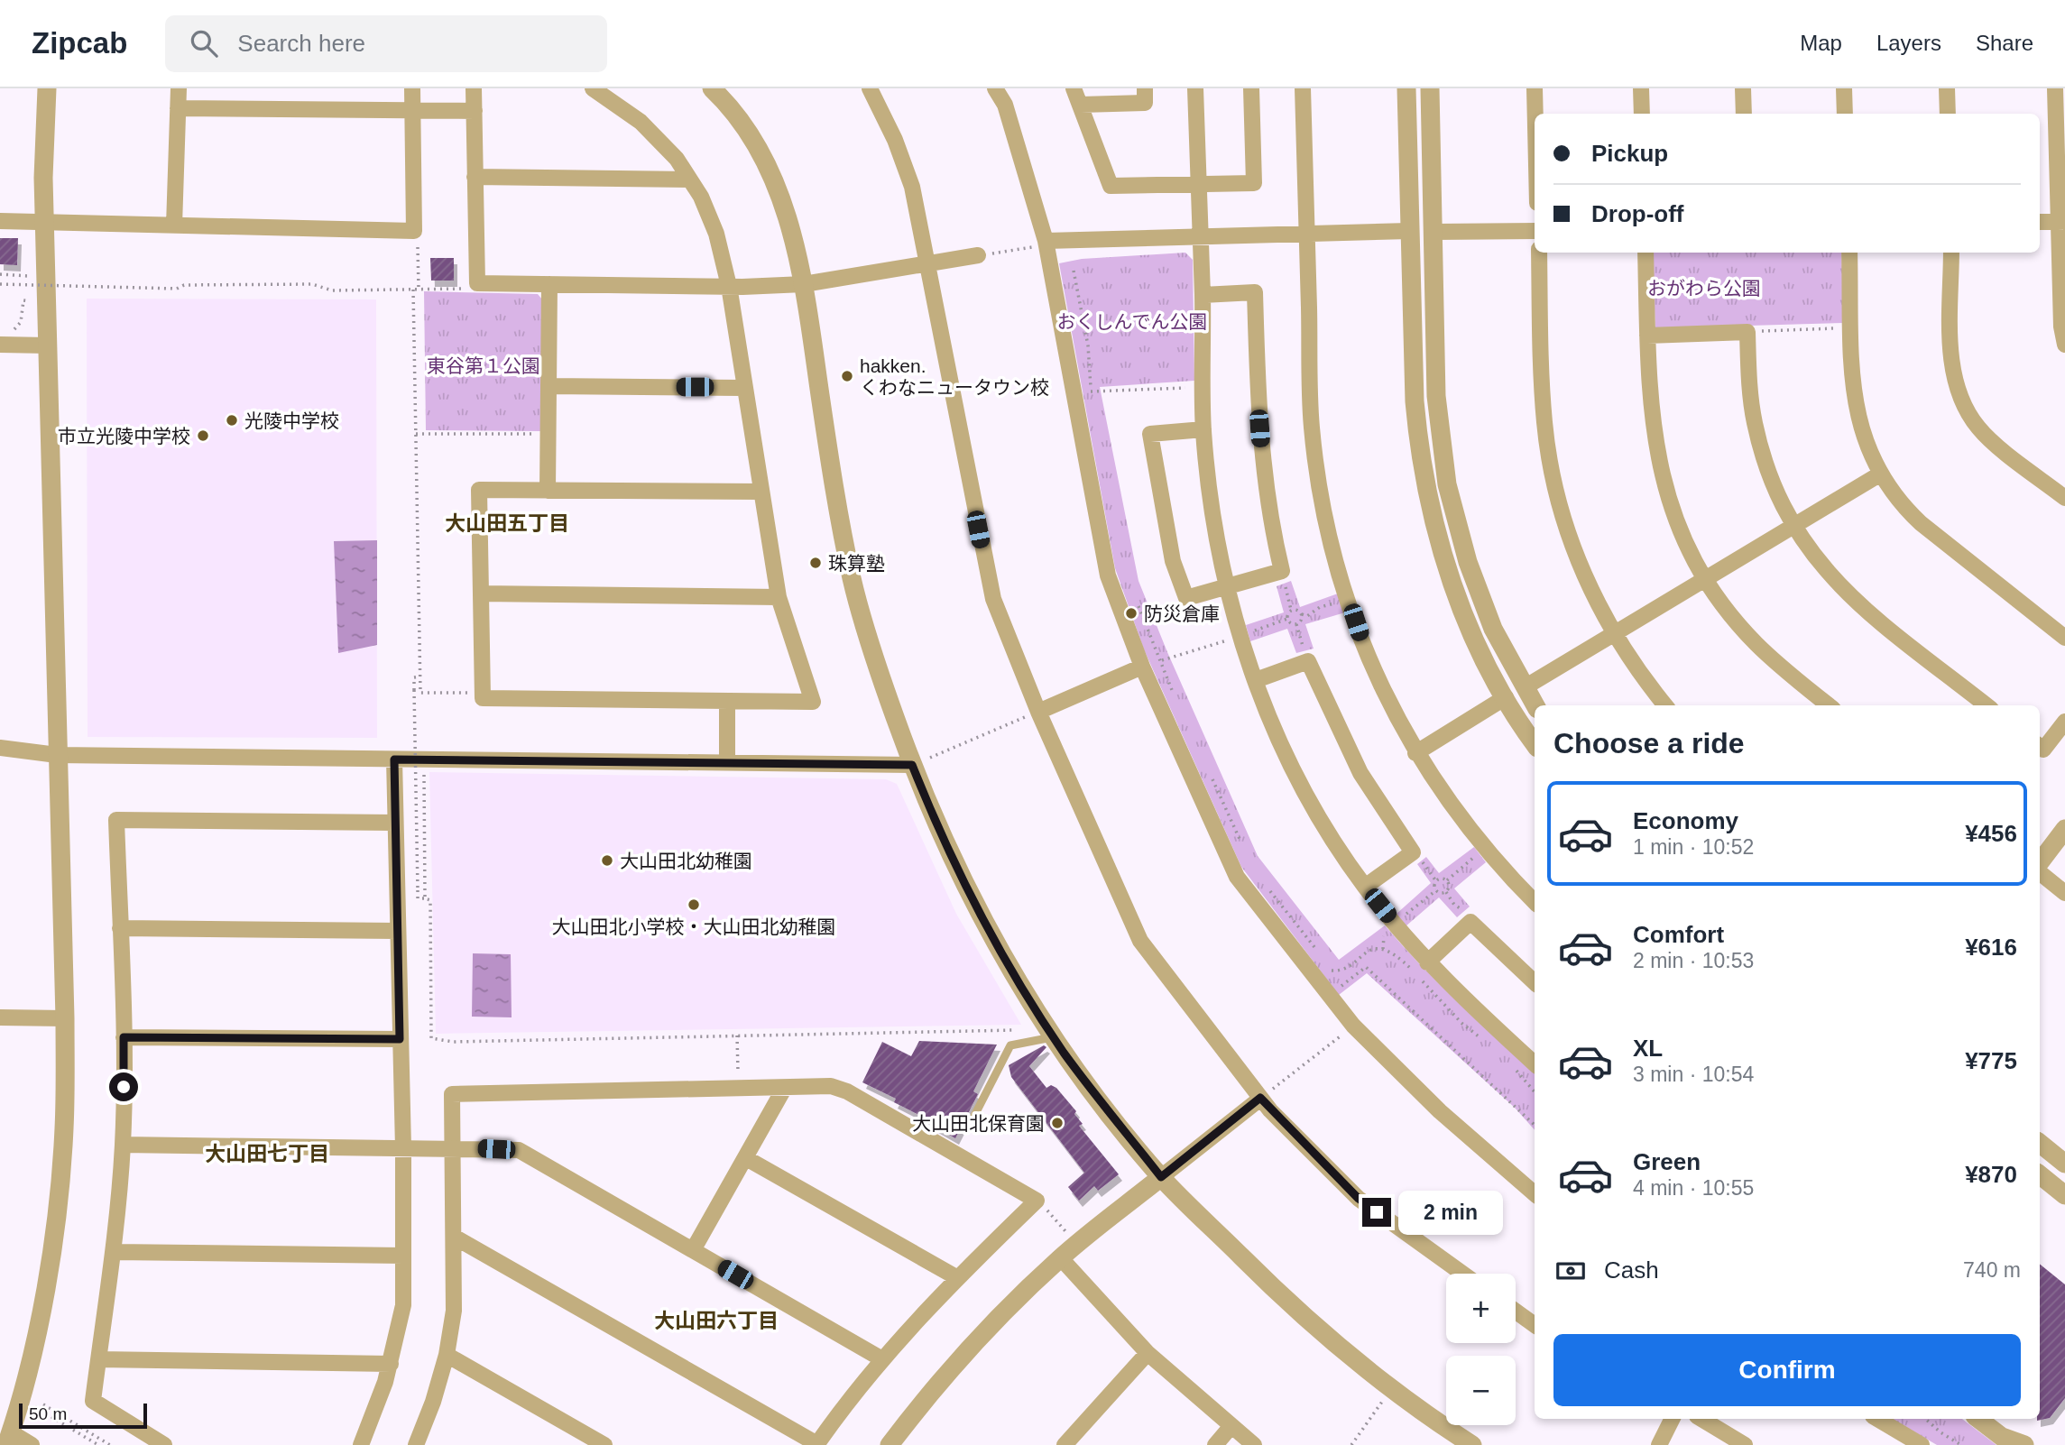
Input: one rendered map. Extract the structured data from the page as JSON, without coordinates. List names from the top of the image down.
{
  "districts": ["大山田五丁目", "大山田七丁目", "大山田六丁目"],
  "parks": ["おがわら公園", "おくしんでん公園", "東谷第１公園"],
  "places": [
    "hakken. くわなニュータウン校",
    "光陵中学校",
    "市立光陵中学校",
    "珠算塾",
    "防災倉庫",
    "大山田北幼稚園",
    "大山田北小学校・大山田北幼稚園",
    "大山田北保育園"
  ],
  "scale_bar": "50 m",
  "page": {
    "header": "Zipcab",
    "search": "Search here",
    "nav": ["Map", "Layers", "Share"],
    "banner": ["Pickup", "Drop-off"],
    "heading": "Choose a ride",
    "list": [
      {
        "name": "Economy",
        "note": "1 min · 10:52",
        "value": "¥456"
      },
      {
        "name": "Comfort",
        "note": "2 min · 10:53",
        "value": "¥616"
      },
      {
        "name": "XL",
        "note": "3 min · 10:54",
        "value": "¥775"
      },
      {
        "name": "Green",
        "note": "4 min · 10:55",
        "value": "¥870"
      }
    ],
    "bubble": "2 min",
    "pay": ["Cash", "740 m"],
    "map_buttons": ["+", "−"],
    "buttons": "Confirm",
    "scale": "50 m"
  }
}
